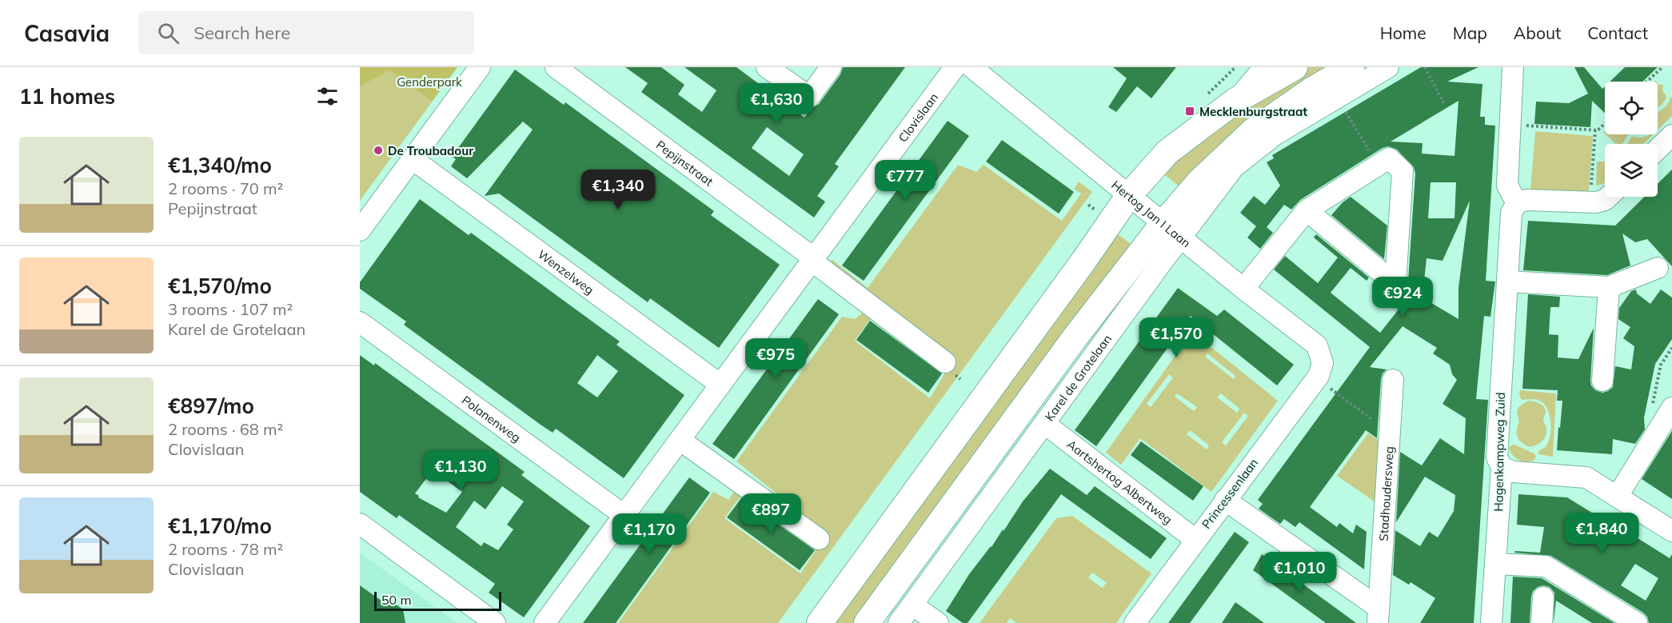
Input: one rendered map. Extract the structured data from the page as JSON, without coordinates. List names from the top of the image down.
{
  "streets": {
    "main road": ["Karel de Grotelaan"],
    "street": [
      "Clovislaan",
      "Pepijnstraat",
      "Hertog Jan I Laan",
      "Wenzelweg",
      "Polanenweg",
      "Hagenkampweg Zuid",
      "Aartshertog Albertweg",
      "Princessenlaan",
      "Stadhoudersweg"
    ]
  },
  "crossings": [
    ["Clovislaan", "Pepijnstraat"],
    ["Clovislaan", "Wenzelweg"],
    ["Clovislaan", "Polanenweg"],
    ["Hertog Jan I Laan", "Karel de Grotelaan"],
    ["Hertog Jan I Laan", "Princessenlaan"],
    ["Karel de Grotelaan", "Aartshertog Albertweg"],
    ["Aartshertog Albertweg", "Princessenlaan"],
    ["Princessenlaan", "Stadhoudersweg"]
  ],
  "parks": ["Genderpark"],
  "places": {
    "transit": ["Mecklenburgstraat"],
    "other": ["De Troubadour"]
  },
  "scale_bar": "50 m",
  "page": {
    "header": "Casavia",
    "search": "Search here",
    "nav": [
      "Home",
      "Map",
      "About",
      "Contact"
    ],
    "heading": "11 homes",
    "price": [
      "€1,630",
      "€777",
      "€1,340",
      "€924",
      "€1,570",
      "€975",
      "€1,130",
      "€897",
      "€1,840",
      "€1,170",
      "€1,010"
    ],
    "list": [
      {
        "name": "€1,340/mo",
        "note": "2 rooms · 70 m² · Pepijnstraat"
      },
      {
        "name": "€1,570/mo",
        "note": "3 rooms · 107 m² · Karel de Grotelaan"
      },
      {
        "name": "€897/mo",
        "note": "2 rooms · 68 m² · Clovislaan"
      },
      {
        "name": "€1,170/mo",
        "note": "2 rooms · 78 m² · Clovislaan"
      }
    ],
    "scale": "50 m"
  }
}
